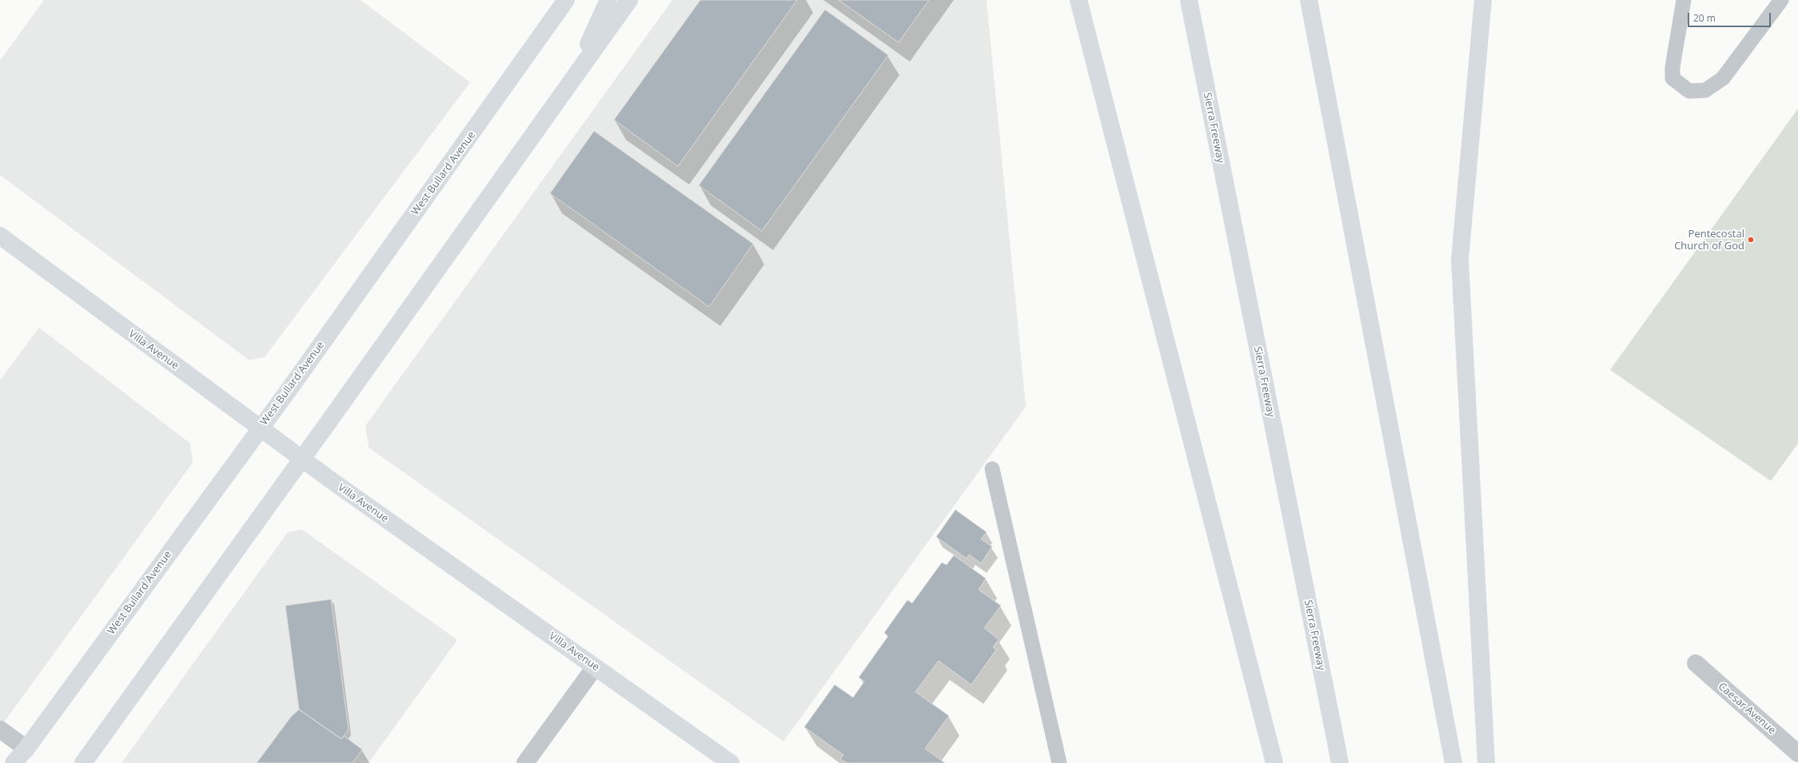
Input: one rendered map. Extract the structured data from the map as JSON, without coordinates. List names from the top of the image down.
{
  "streets": {
    "main road": ["Sierra Freeway", "West Bullard Avenue", "Villa Avenue"],
    "street": ["Caesar Avenue"]
  },
  "crossings": [
    ["West Bullard Avenue", "Villa Avenue"]
  ],
  "places": ["Pentecostal Church of God"],
  "scale_bar": "20 m"
}
